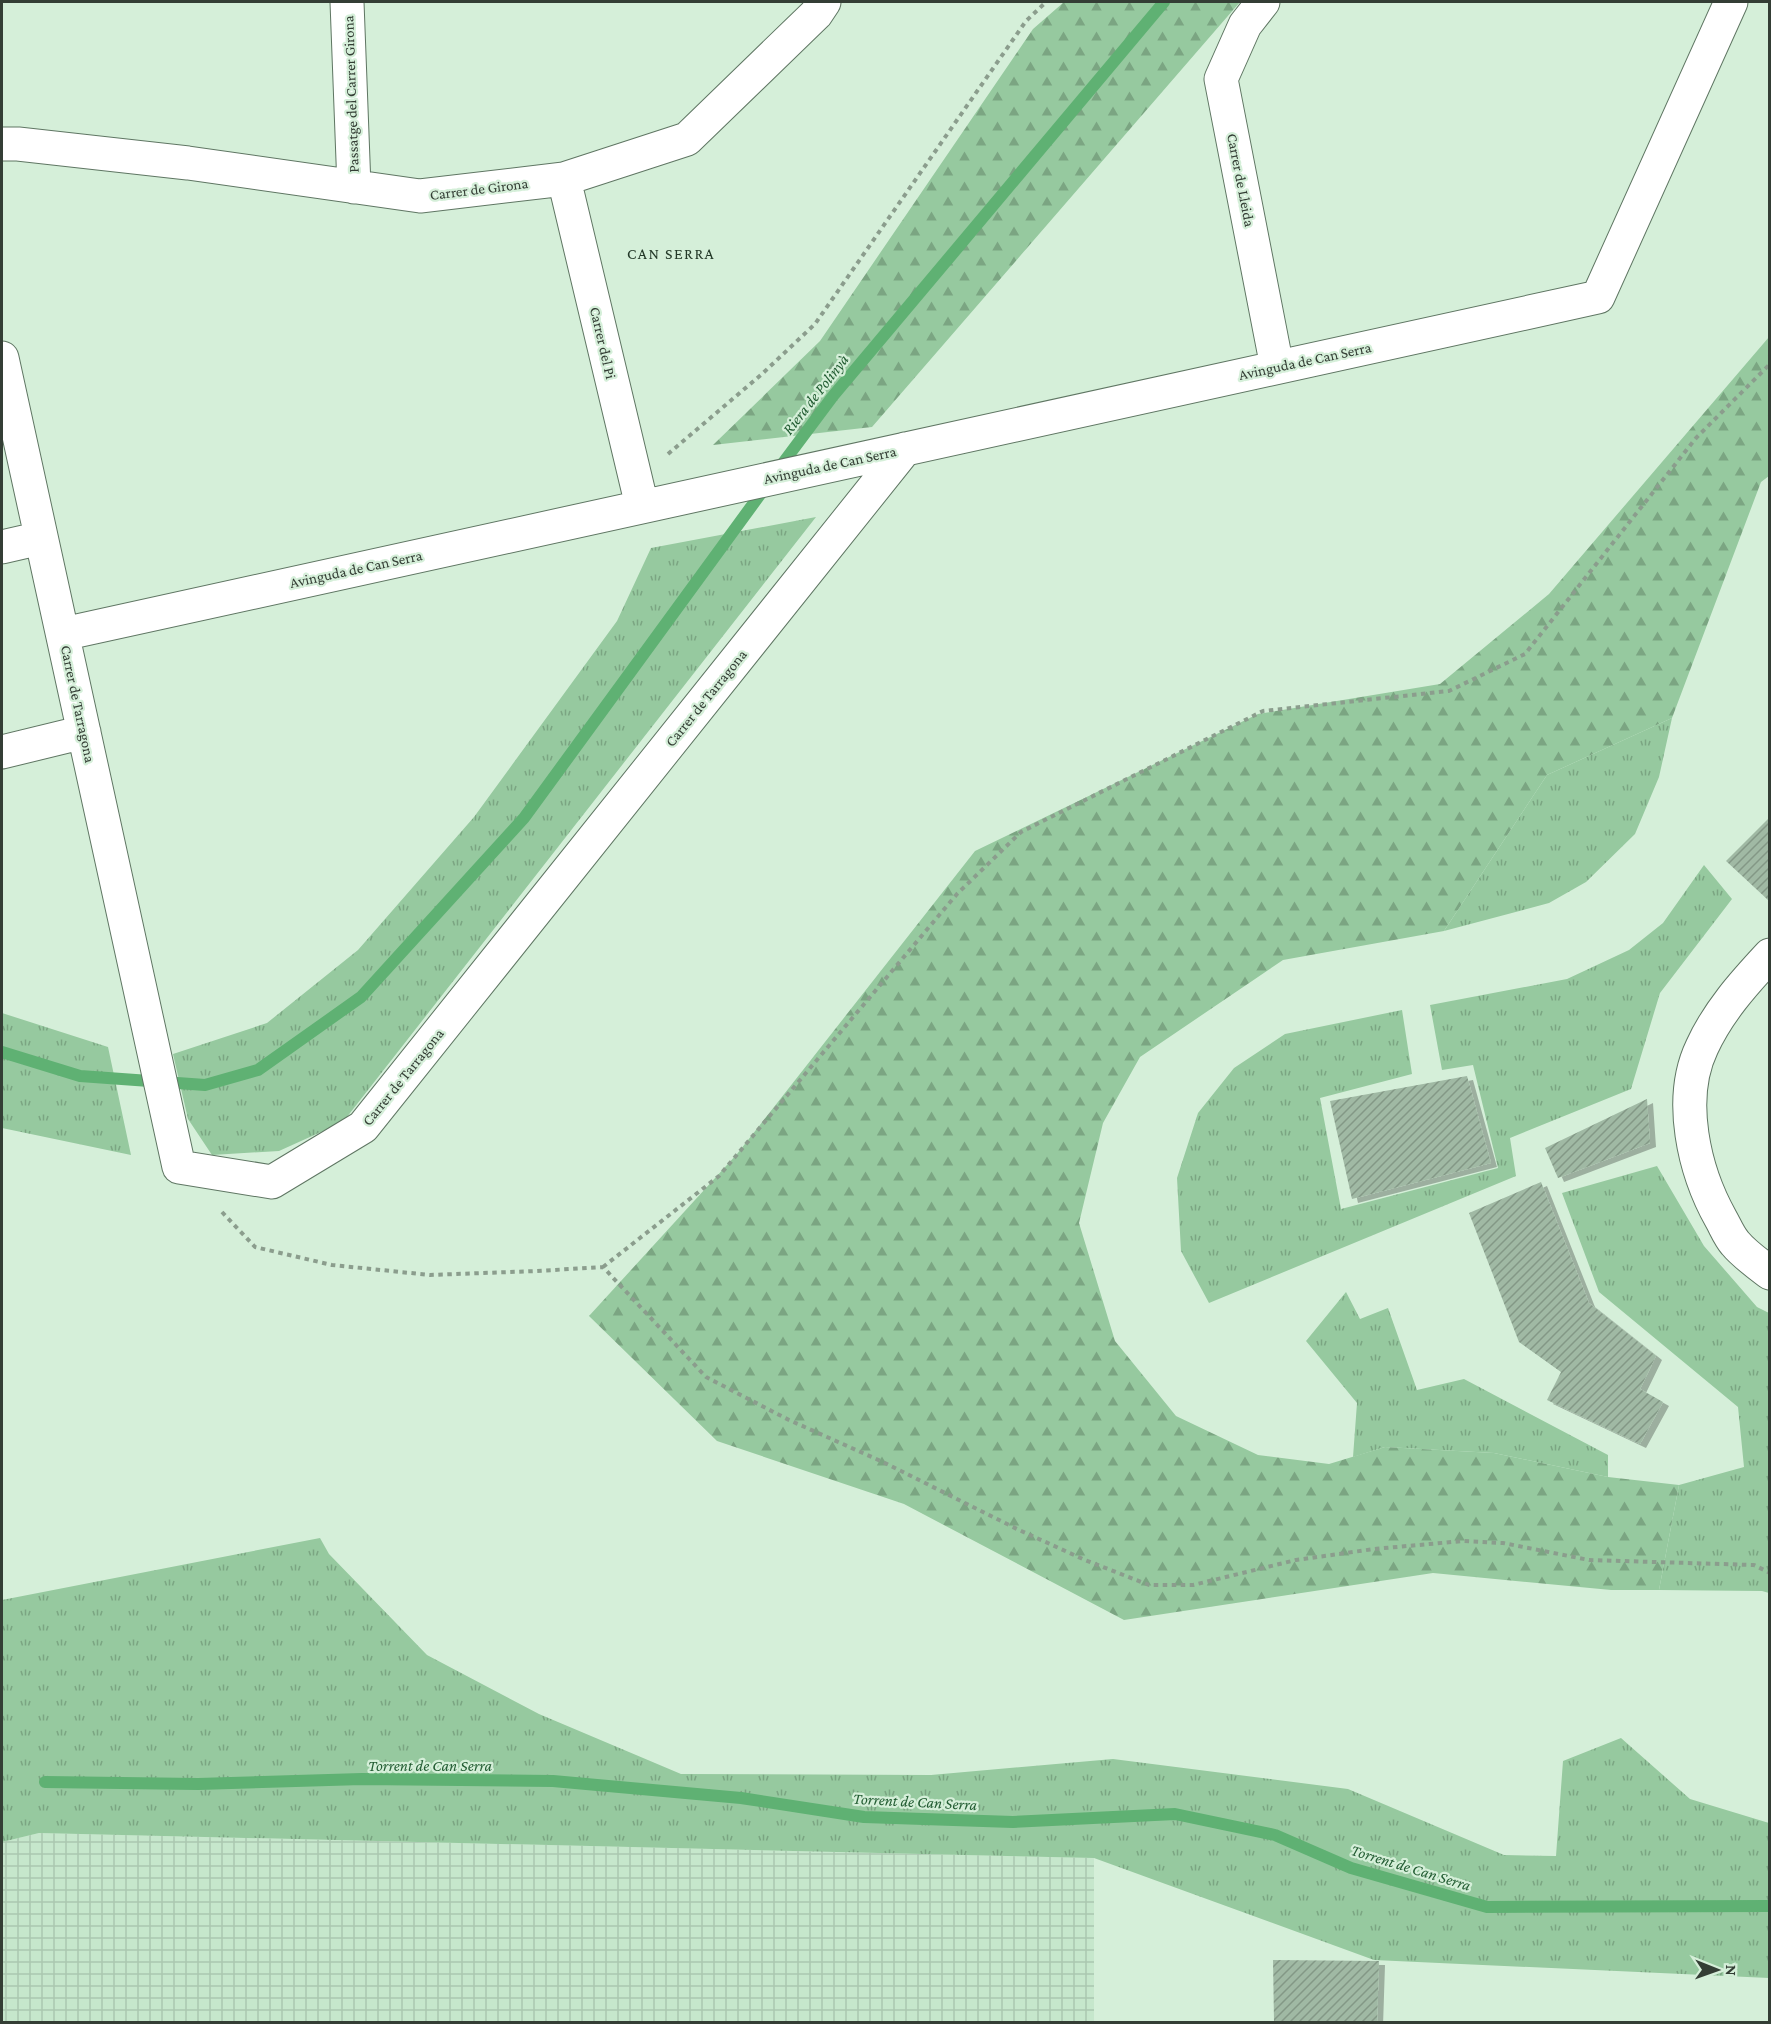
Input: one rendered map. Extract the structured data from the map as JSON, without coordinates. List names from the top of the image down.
{
  "streets": {
    "street": [
      "Passatge del Carrer Girona",
      "Carrer de Lleida",
      "Carrer de Girona",
      "Carrer del Pi",
      "Avinguda de Can Serra",
      "Carrer de Tarragona"
    ]
  },
  "crossings": [
    ["Passatge del Carrer Girona", "Carrer de Girona"],
    ["Carrer de Lleida", "Avinguda de Can Serra"],
    ["Carrer de Girona", "Carrer del Pi"],
    ["Carrer del Pi", "Avinguda de Can Serra"],
    ["Avinguda de Can Serra", "Carrer de Tarragona"]
  ],
  "districts": ["CAN SERRA"],
  "water": ["Riera de Polinyà", "Torrent de Can Serra"],
  "north": "right"
}
